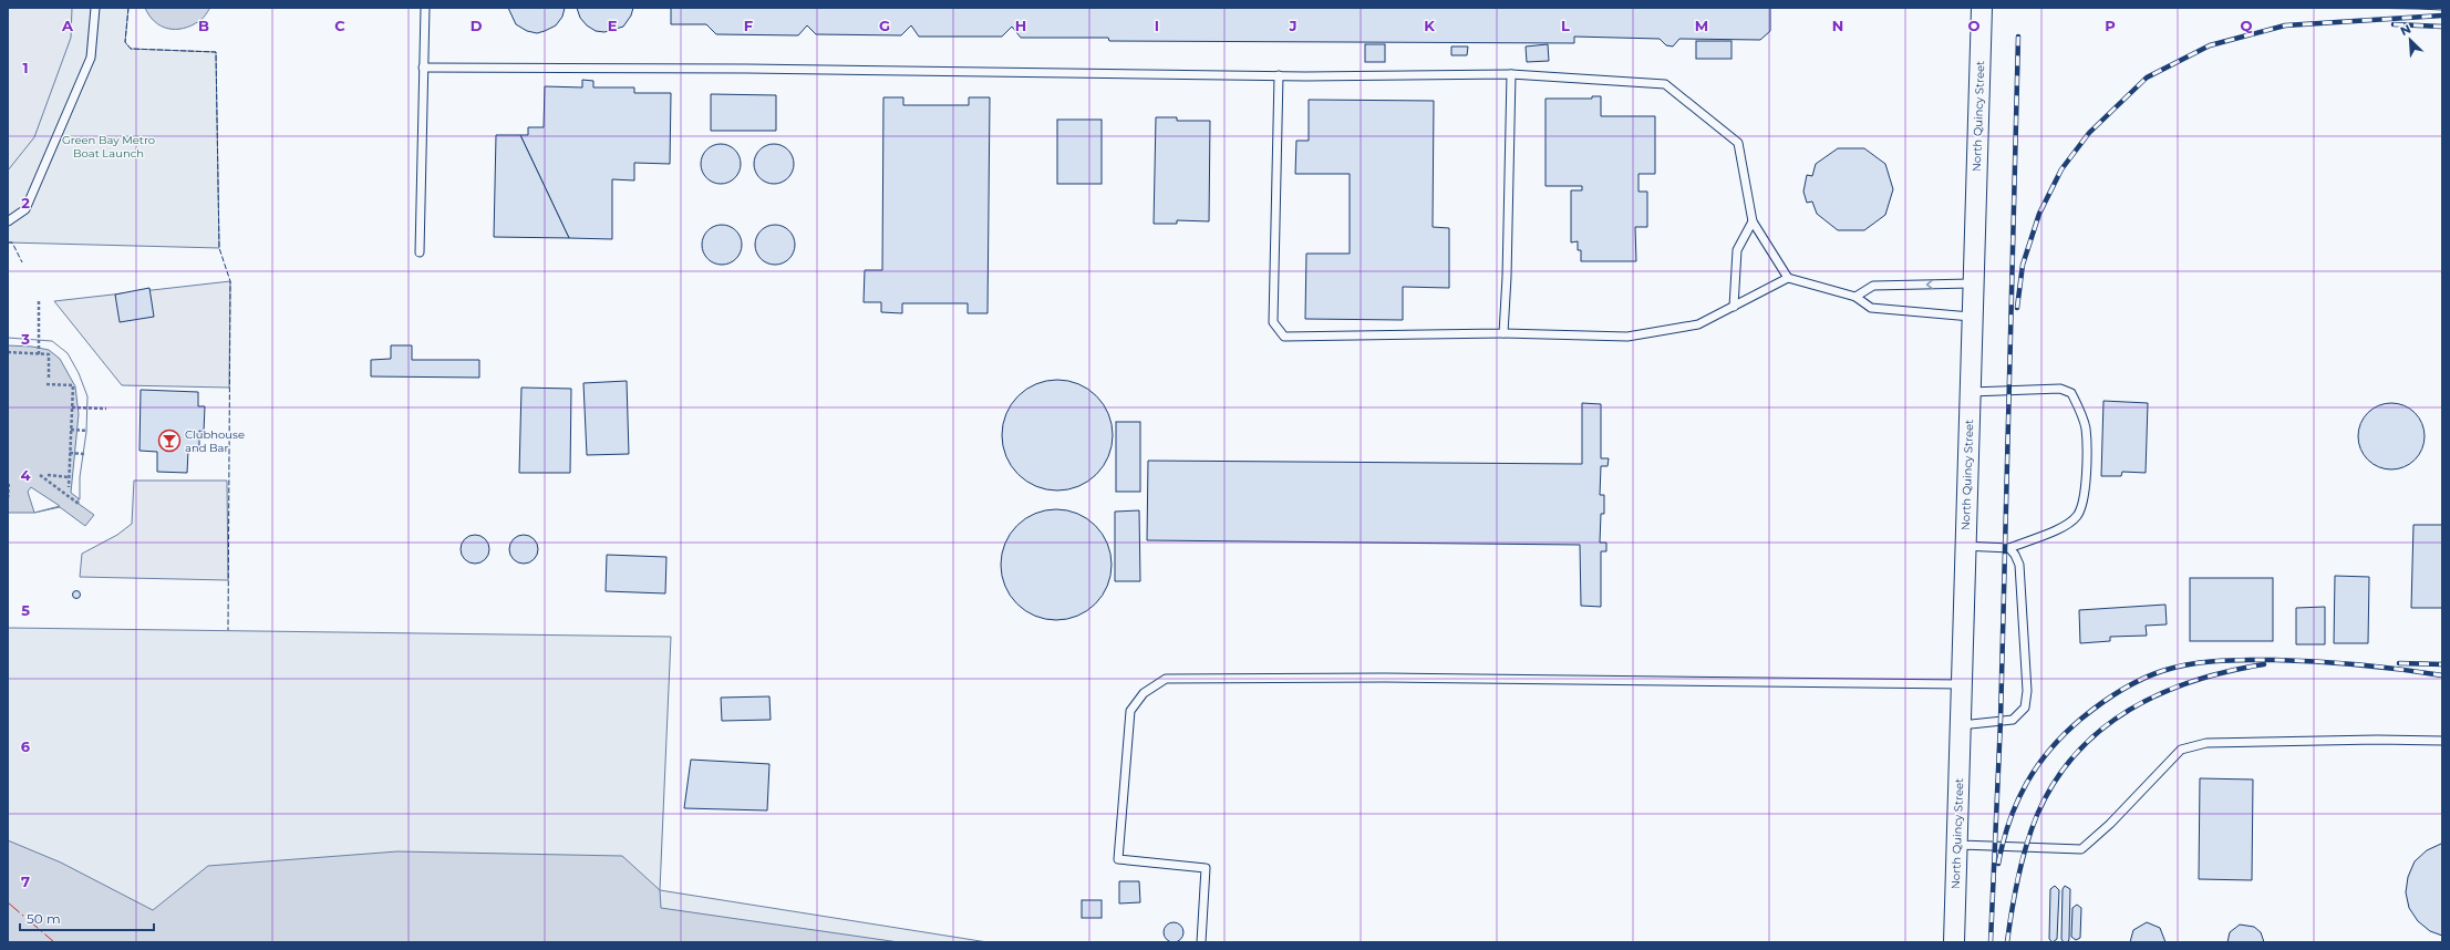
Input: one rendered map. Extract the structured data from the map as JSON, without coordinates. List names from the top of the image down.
{
  "streets": {
    "street": ["North Quincy Street"]
  },
  "parks": ["Green Bay Metro Boat Launch"],
  "places": {
    "bar": ["Clubhouse and Bar"]
  },
  "scale_bar": "50 m",
  "north": "top left",
  "grid": {
    "columns": [
      "A",
      "B",
      "C",
      "D",
      "E",
      "F",
      "G",
      "H",
      "I",
      "J",
      "K",
      "L",
      "M",
      "N",
      "O",
      "P",
      "Q"
    ],
    "rows": [
      "1",
      "2",
      "3",
      "4",
      "5",
      "6",
      "7"
    ]
  }
}
